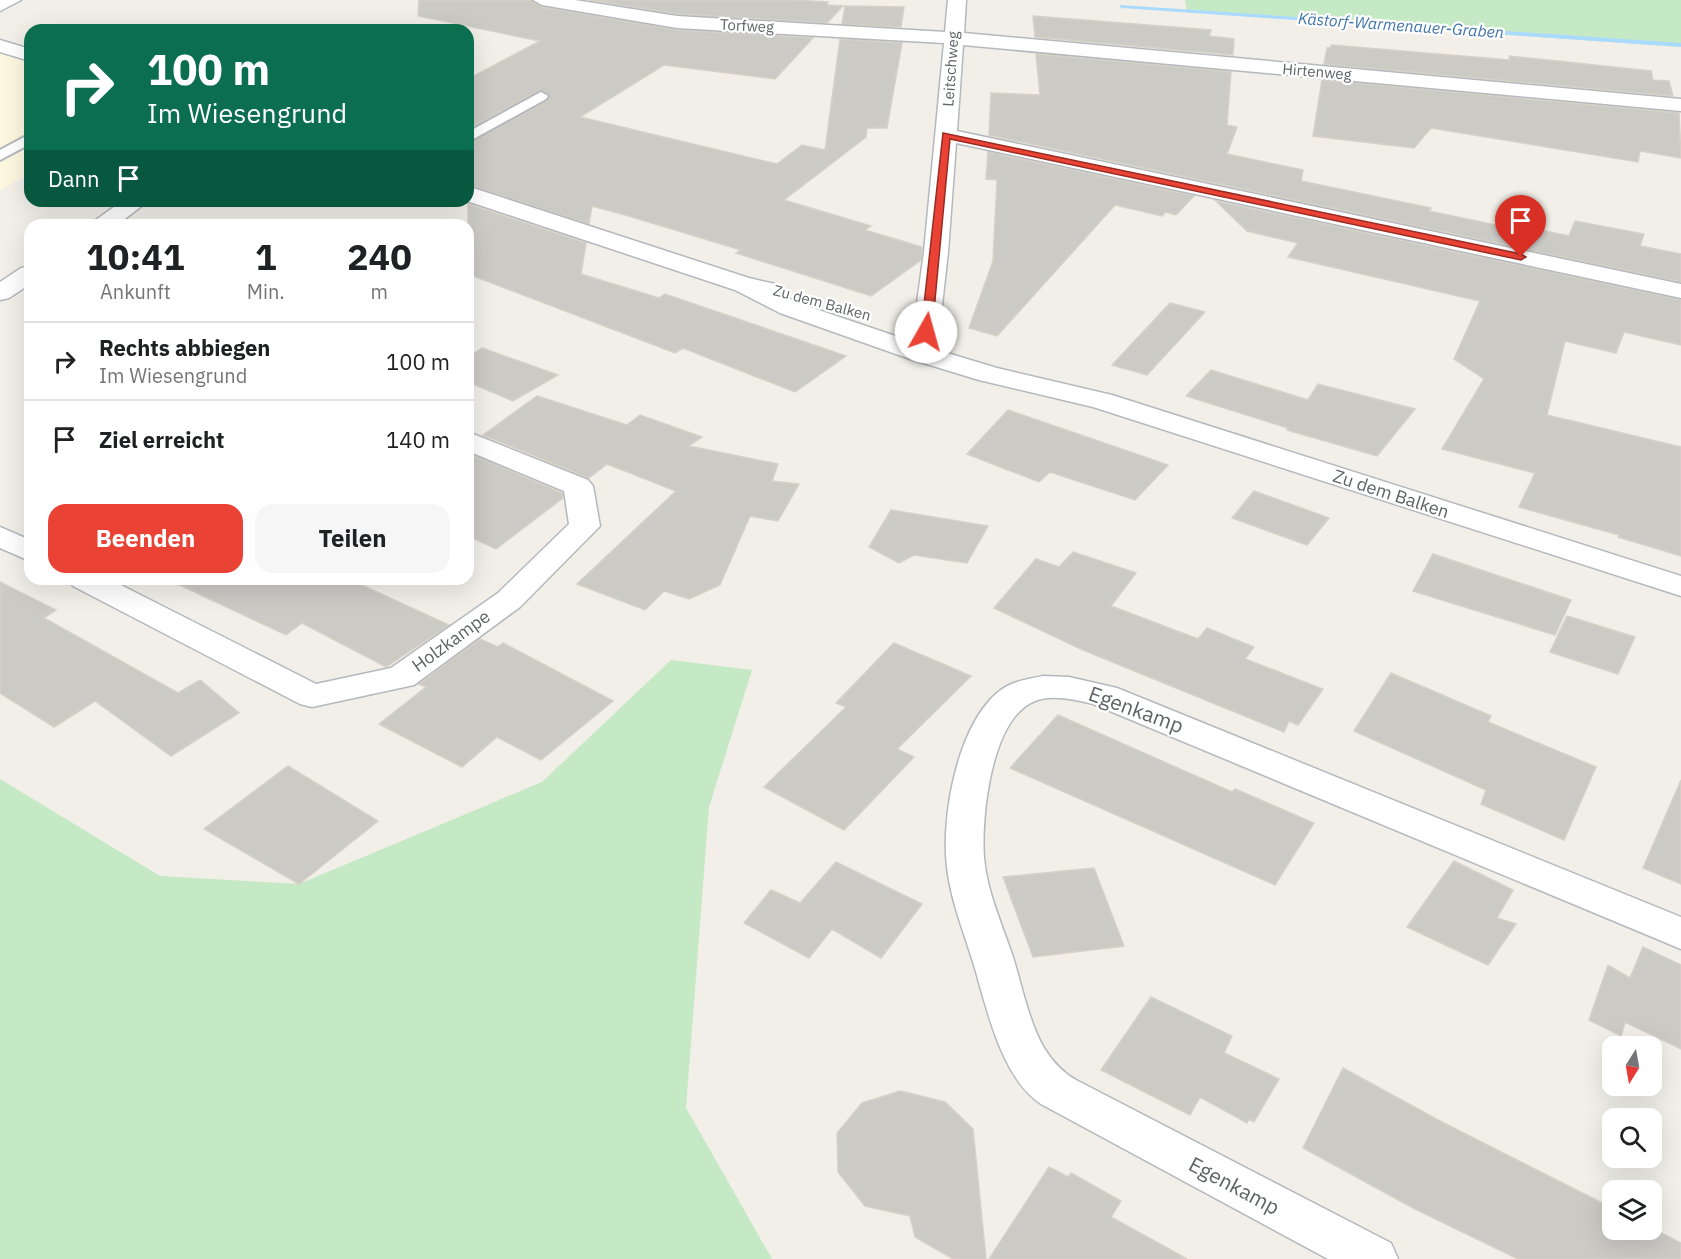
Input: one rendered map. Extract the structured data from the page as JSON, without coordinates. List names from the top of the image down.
{
  "streets": {
    "street": [
      "Torfweg",
      "Leitschweg",
      "Hirtenweg",
      "Zu dem Balken",
      "Holzkampe",
      "Egenkamp"
    ]
  },
  "crossings": [
    ["Torfweg", "Leitschweg"],
    ["Torfweg", "Hirtenweg"],
    ["Leitschweg", "Hirtenweg"],
    ["Leitschweg", "Zu dem Balken"]
  ],
  "water": ["Kästorf-Warmenauer-Graben"],
  "north": "bottom",
  "page": {
    "turn": ["100 m", "Im Wiesengrund"],
    "then": "Dann",
    "eta": [
      "10:41",
      "Ankunft",
      "1",
      "Min.",
      "240",
      "m"
    ],
    "list": [
      {
        "name": "Rechts abbiegen",
        "note": "Im Wiesengrund",
        "value": "100 m"
      },
      {
        "name": "Ziel erreicht",
        "value": "140 m"
      }
    ],
    "buttons": ["Beenden", "Teilen"]
  }
}
